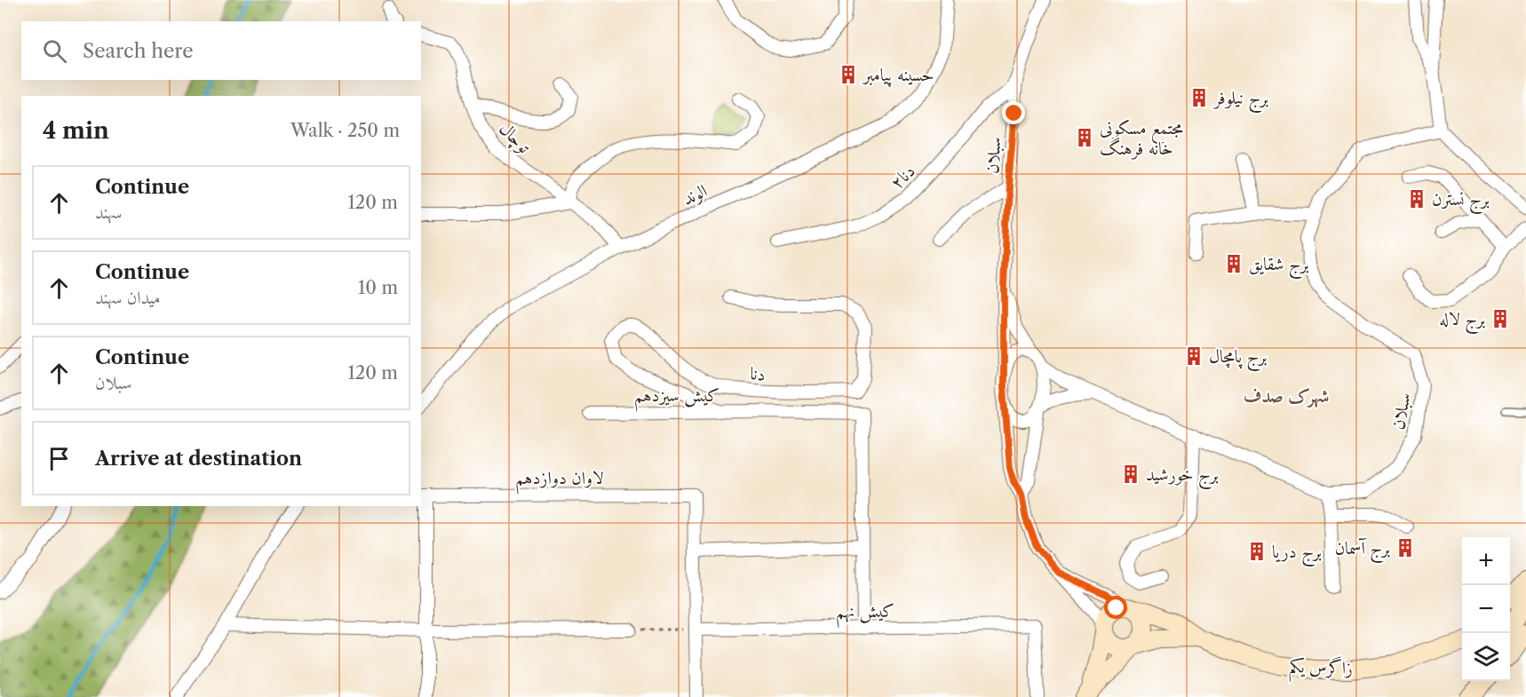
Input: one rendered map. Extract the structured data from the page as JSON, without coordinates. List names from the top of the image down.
{
  "streets": {
    "main road": ["زاگرس یکم"],
    "street": [
      "توچال",
      "سبلان",
      "دنا۲",
      "الوند",
      "دنا",
      "کیش سیزدهم",
      "لاوان دوازدهم",
      "کیش نهم"
    ]
  },
  "crossings": [
    ["توچال", "الوند"],
    ["سبلان", "دنا۲"],
    ["سبلان", "زاگرس یکم"],
    ["دنا", "کیش سیزدهم"]
  ],
  "districts": ["شهرک صدف"],
  "places": {
    "building": [
      "حسینه پیامبر",
      "برج نیلوفر",
      "مجتمع مسکونی خانه فرهنگ",
      "برج نسترن",
      "برج شقایق",
      "برج لاله",
      "برج پامچال",
      "برج خورشید",
      "برج آسمان",
      "برج دریا"
    ]
  },
  "page": {
    "search": "Search here",
    "heading": ["4 min", "Walk · 250 m"],
    "list": [
      ["Continue", "سهند", "120 m"],
      ["Continue", "میدان سهند", "10 m"],
      ["Continue", "سبلان", "120 m"],
      "Arrive at destination"
    ],
    "map_buttons": ["+", "−"]
  }
}
